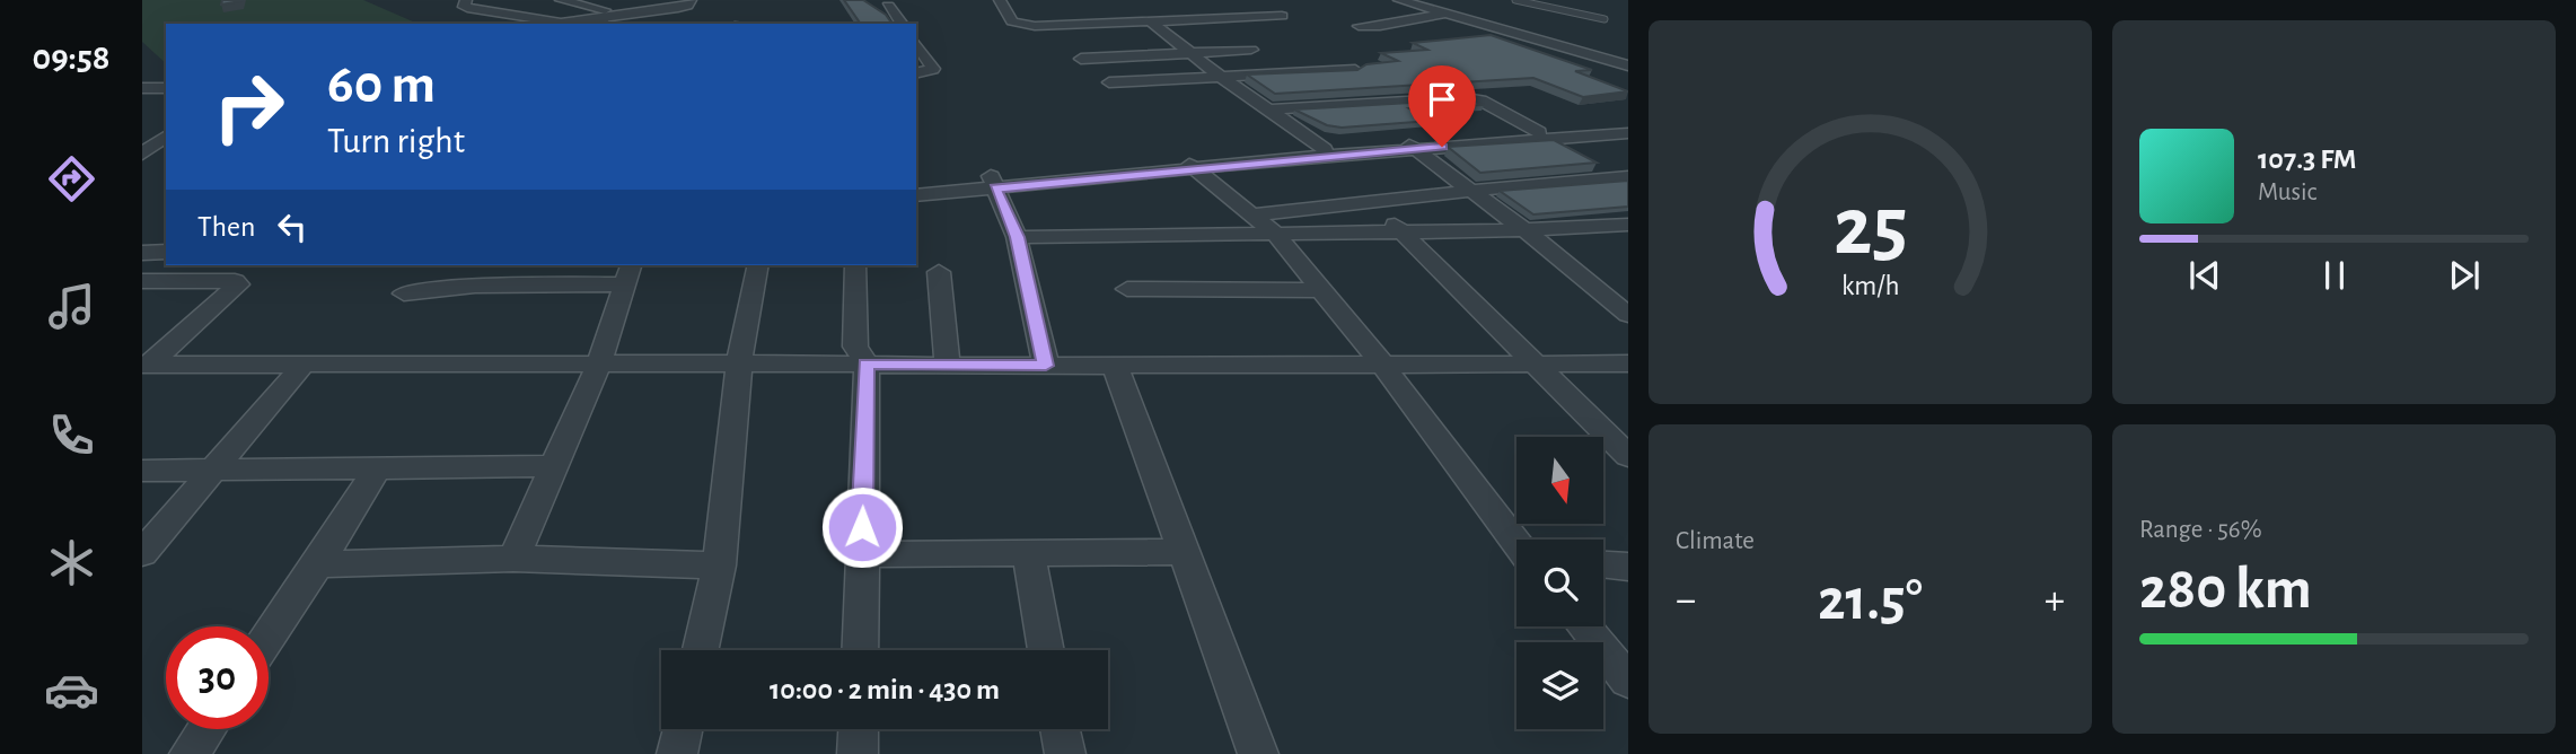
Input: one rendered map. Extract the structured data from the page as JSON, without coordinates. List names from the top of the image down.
{
  "north": "bottom",
  "page": {
    "tabs": "09:58",
    "turn": ["60 m", "Turn right"],
    "song": ["107.3 FM", "Music"],
    "then": "Then",
    "tile": [
      "Climate",
      ["Range · 56%", "280 km"]
    ],
    "heat": ["−", "21.5°", "+"],
    "limit": "30",
    "trip": "10:00 · 2 min · 430 m",
    "gauge": ["25", "km/h"]
  }
}
